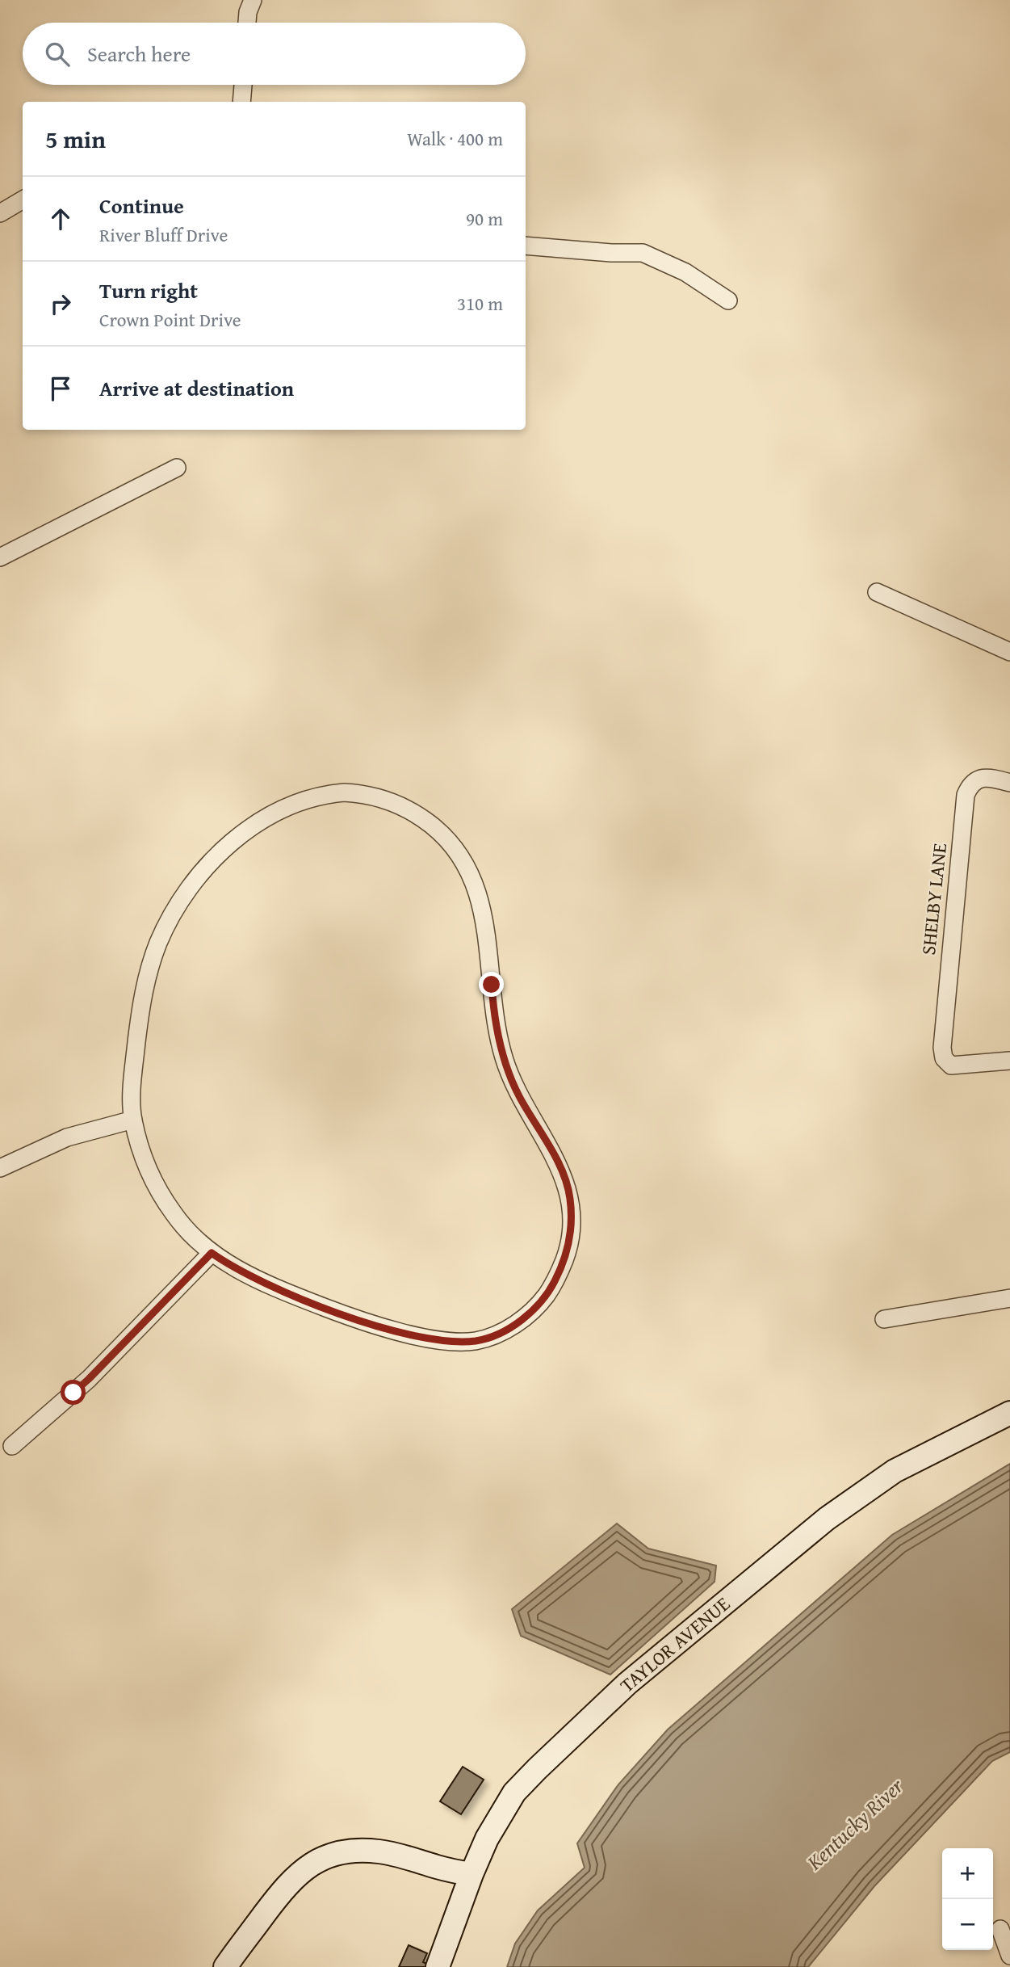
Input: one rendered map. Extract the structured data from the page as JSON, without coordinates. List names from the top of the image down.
{
  "streets": {
    "main road": ["TAYLOR AVENUE"],
    "street": ["SHELBY LANE"]
  },
  "water": ["Kentucky River"],
  "page": {
    "search": "Search here",
    "heading": ["5 min", "Walk · 400 m"],
    "list": [
      ["Continue", "River Bluff Drive", "90 m"],
      ["Turn right", "Crown Point Drive", "310 m"],
      "Arrive at destination"
    ],
    "map_buttons": ["+", "−"]
  }
}
